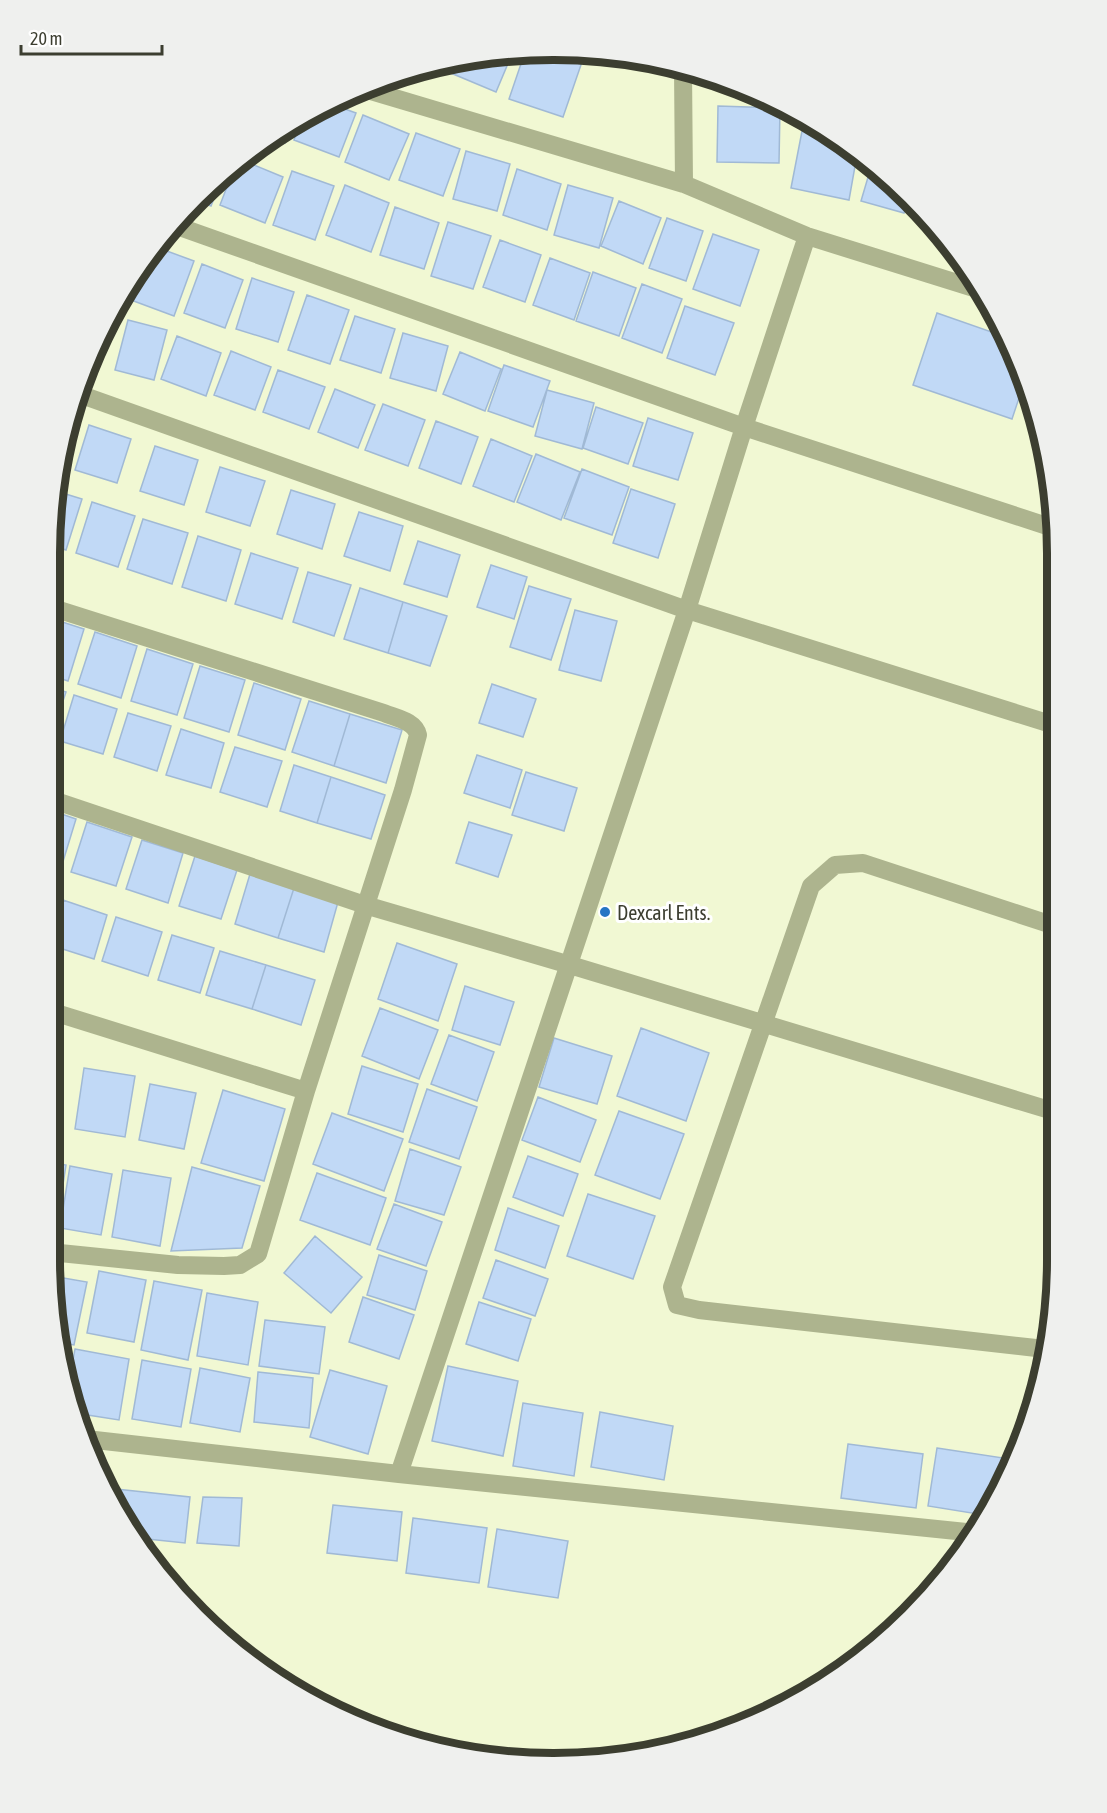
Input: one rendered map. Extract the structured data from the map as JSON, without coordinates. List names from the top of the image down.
{
  "places": ["Dexcarl Ents."],
  "scale_bar": "20 m"
}
